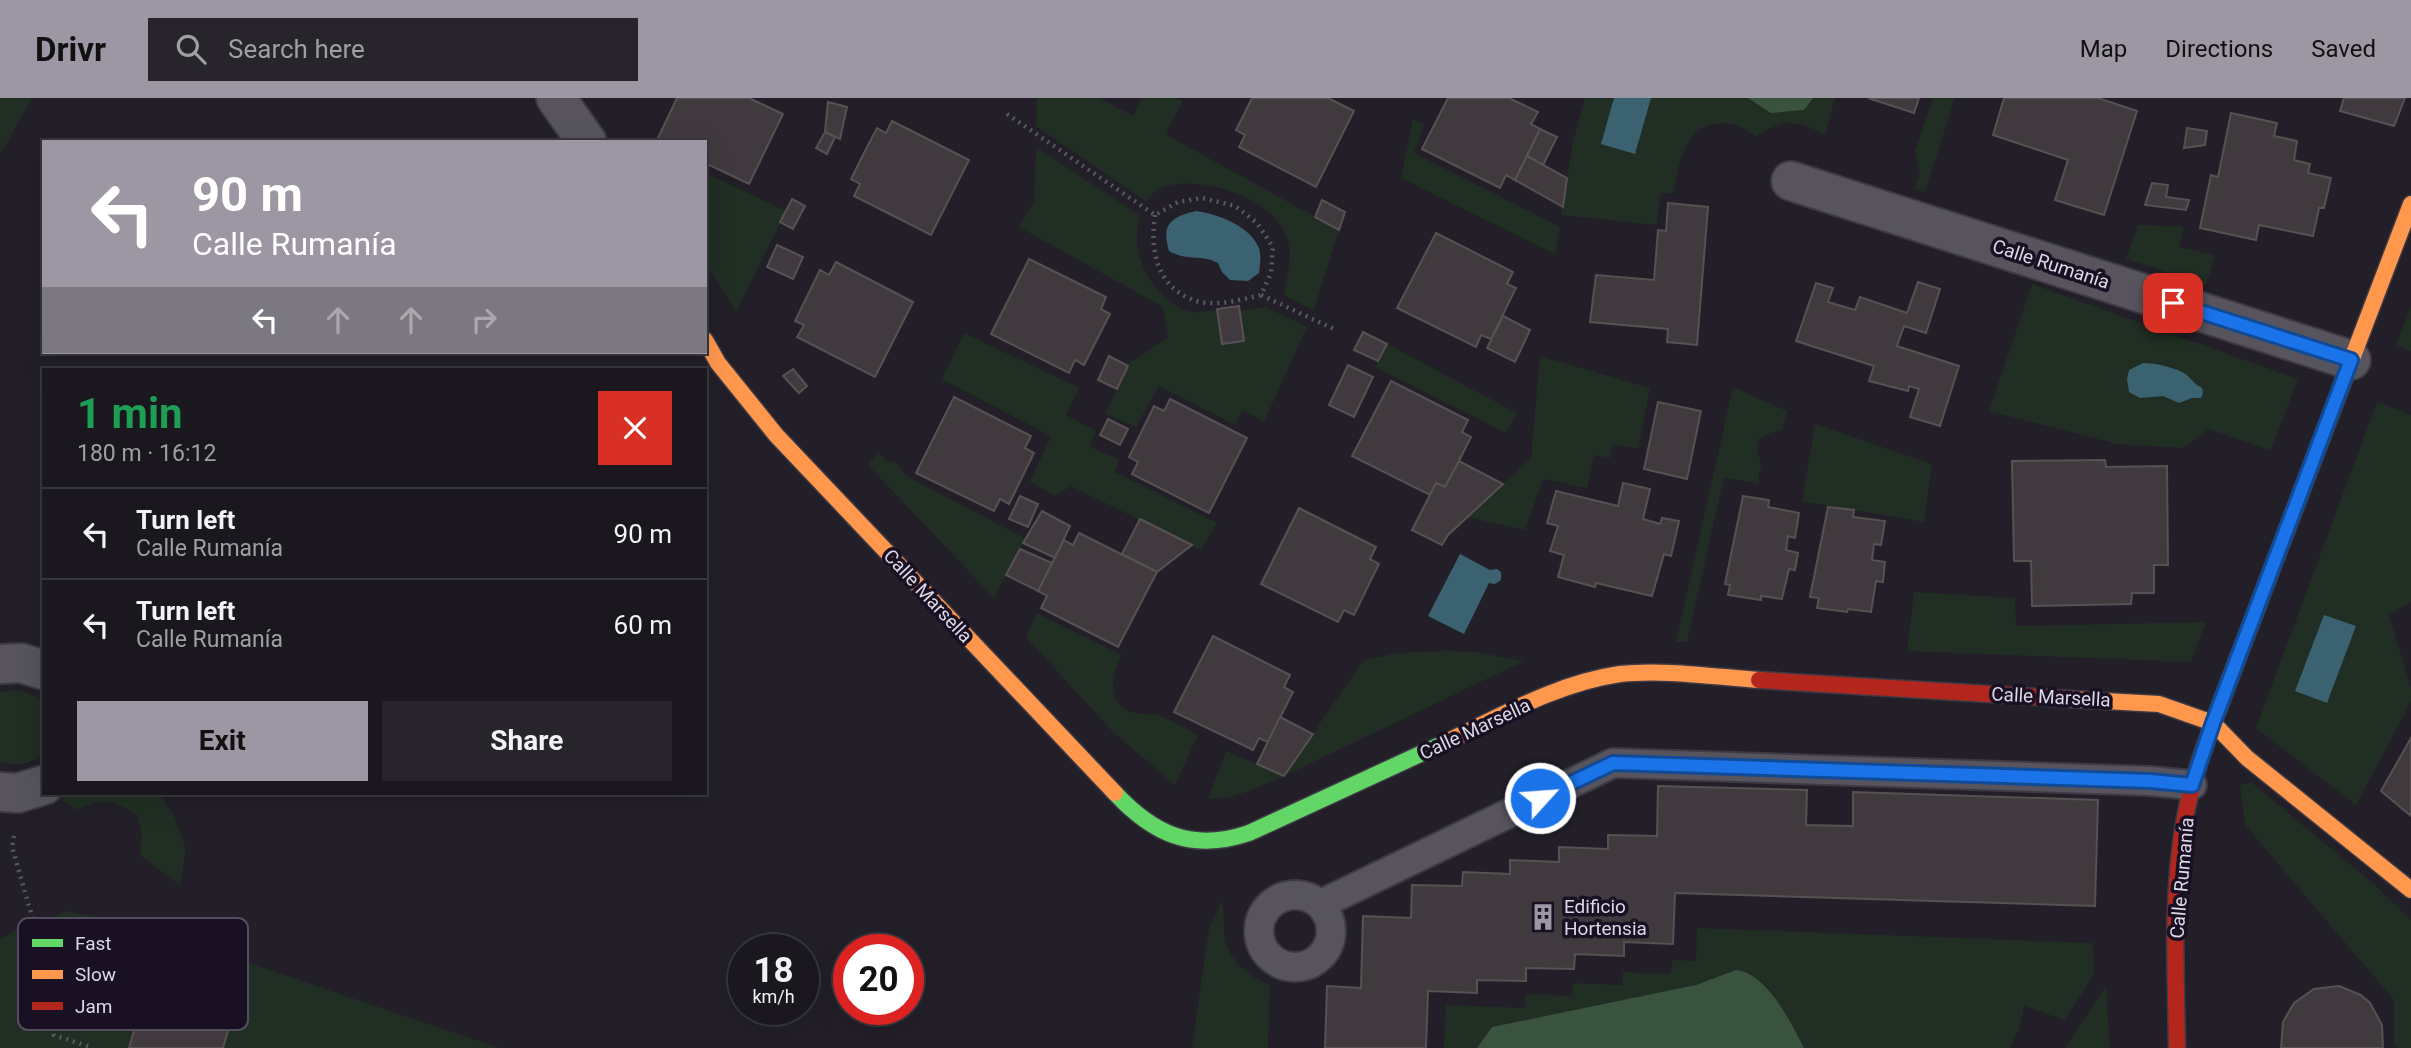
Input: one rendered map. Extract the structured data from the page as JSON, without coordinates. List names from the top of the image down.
{
  "streets": {
    "street": ["Calle Rumanía", "Calle Marsella"]
  },
  "crossings": [
    ["Calle Rumanía", "Calle Marsella"]
  ],
  "places": {
    "building": ["Edificio Hortensia"]
  },
  "legend": ["Fast", "Slow", "Jam"],
  "page": {
    "header": "Drivr",
    "search": "Search here",
    "nav": ["Map", "Directions", "Saved"],
    "turn": ["90 m", "Calle Rumanía"],
    "heading": ["1 min", "180 m · 16:12"],
    "list": [
      {
        "name": "Turn left",
        "note": "Calle Rumanía",
        "value": "90 m"
      },
      {
        "name": "Turn left",
        "note": "Calle Rumanía",
        "value": "60 m"
      }
    ],
    "buttons": ["Exit", "Share"],
    "speed": "18 km/h",
    "limit": "20"
  }
}
